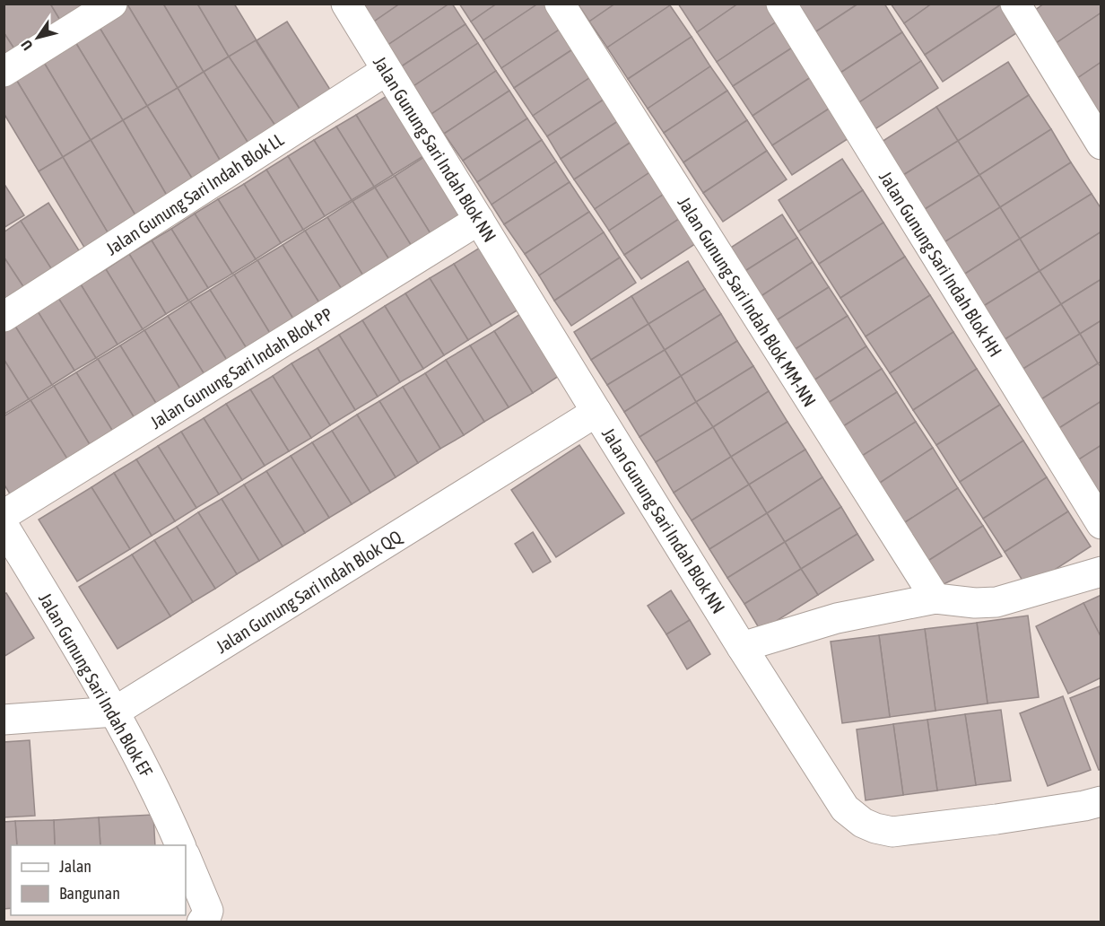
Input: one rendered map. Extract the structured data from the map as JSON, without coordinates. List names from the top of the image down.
{
  "streets": {
    "street": [
      "Jalan Gunung Sari Indah Blok NN",
      "Jalan Gunung Sari Indah Blok LL",
      "Jalan Gunung Sari Indah Blok HH",
      "Jalan Gunung Sari Indah Blok MM-NN",
      "Jalan Gunung Sari Indah Blok PP",
      "Jalan Gunung Sari Indah Blok QQ",
      "Jalan Gunung Sari Indah Blok EF"
    ]
  },
  "crossings": [
    ["Jalan Gunung Sari Indah Blok NN", "Jalan Gunung Sari Indah Blok LL"],
    ["Jalan Gunung Sari Indah Blok NN", "Jalan Gunung Sari Indah Blok PP"],
    ["Jalan Gunung Sari Indah Blok NN", "Jalan Gunung Sari Indah Blok QQ"],
    ["Jalan Gunung Sari Indah Blok QQ", "Jalan Gunung Sari Indah Blok EF"]
  ],
  "legend": ["Jalan", "Bangunan"],
  "north": "bottom left"
}
